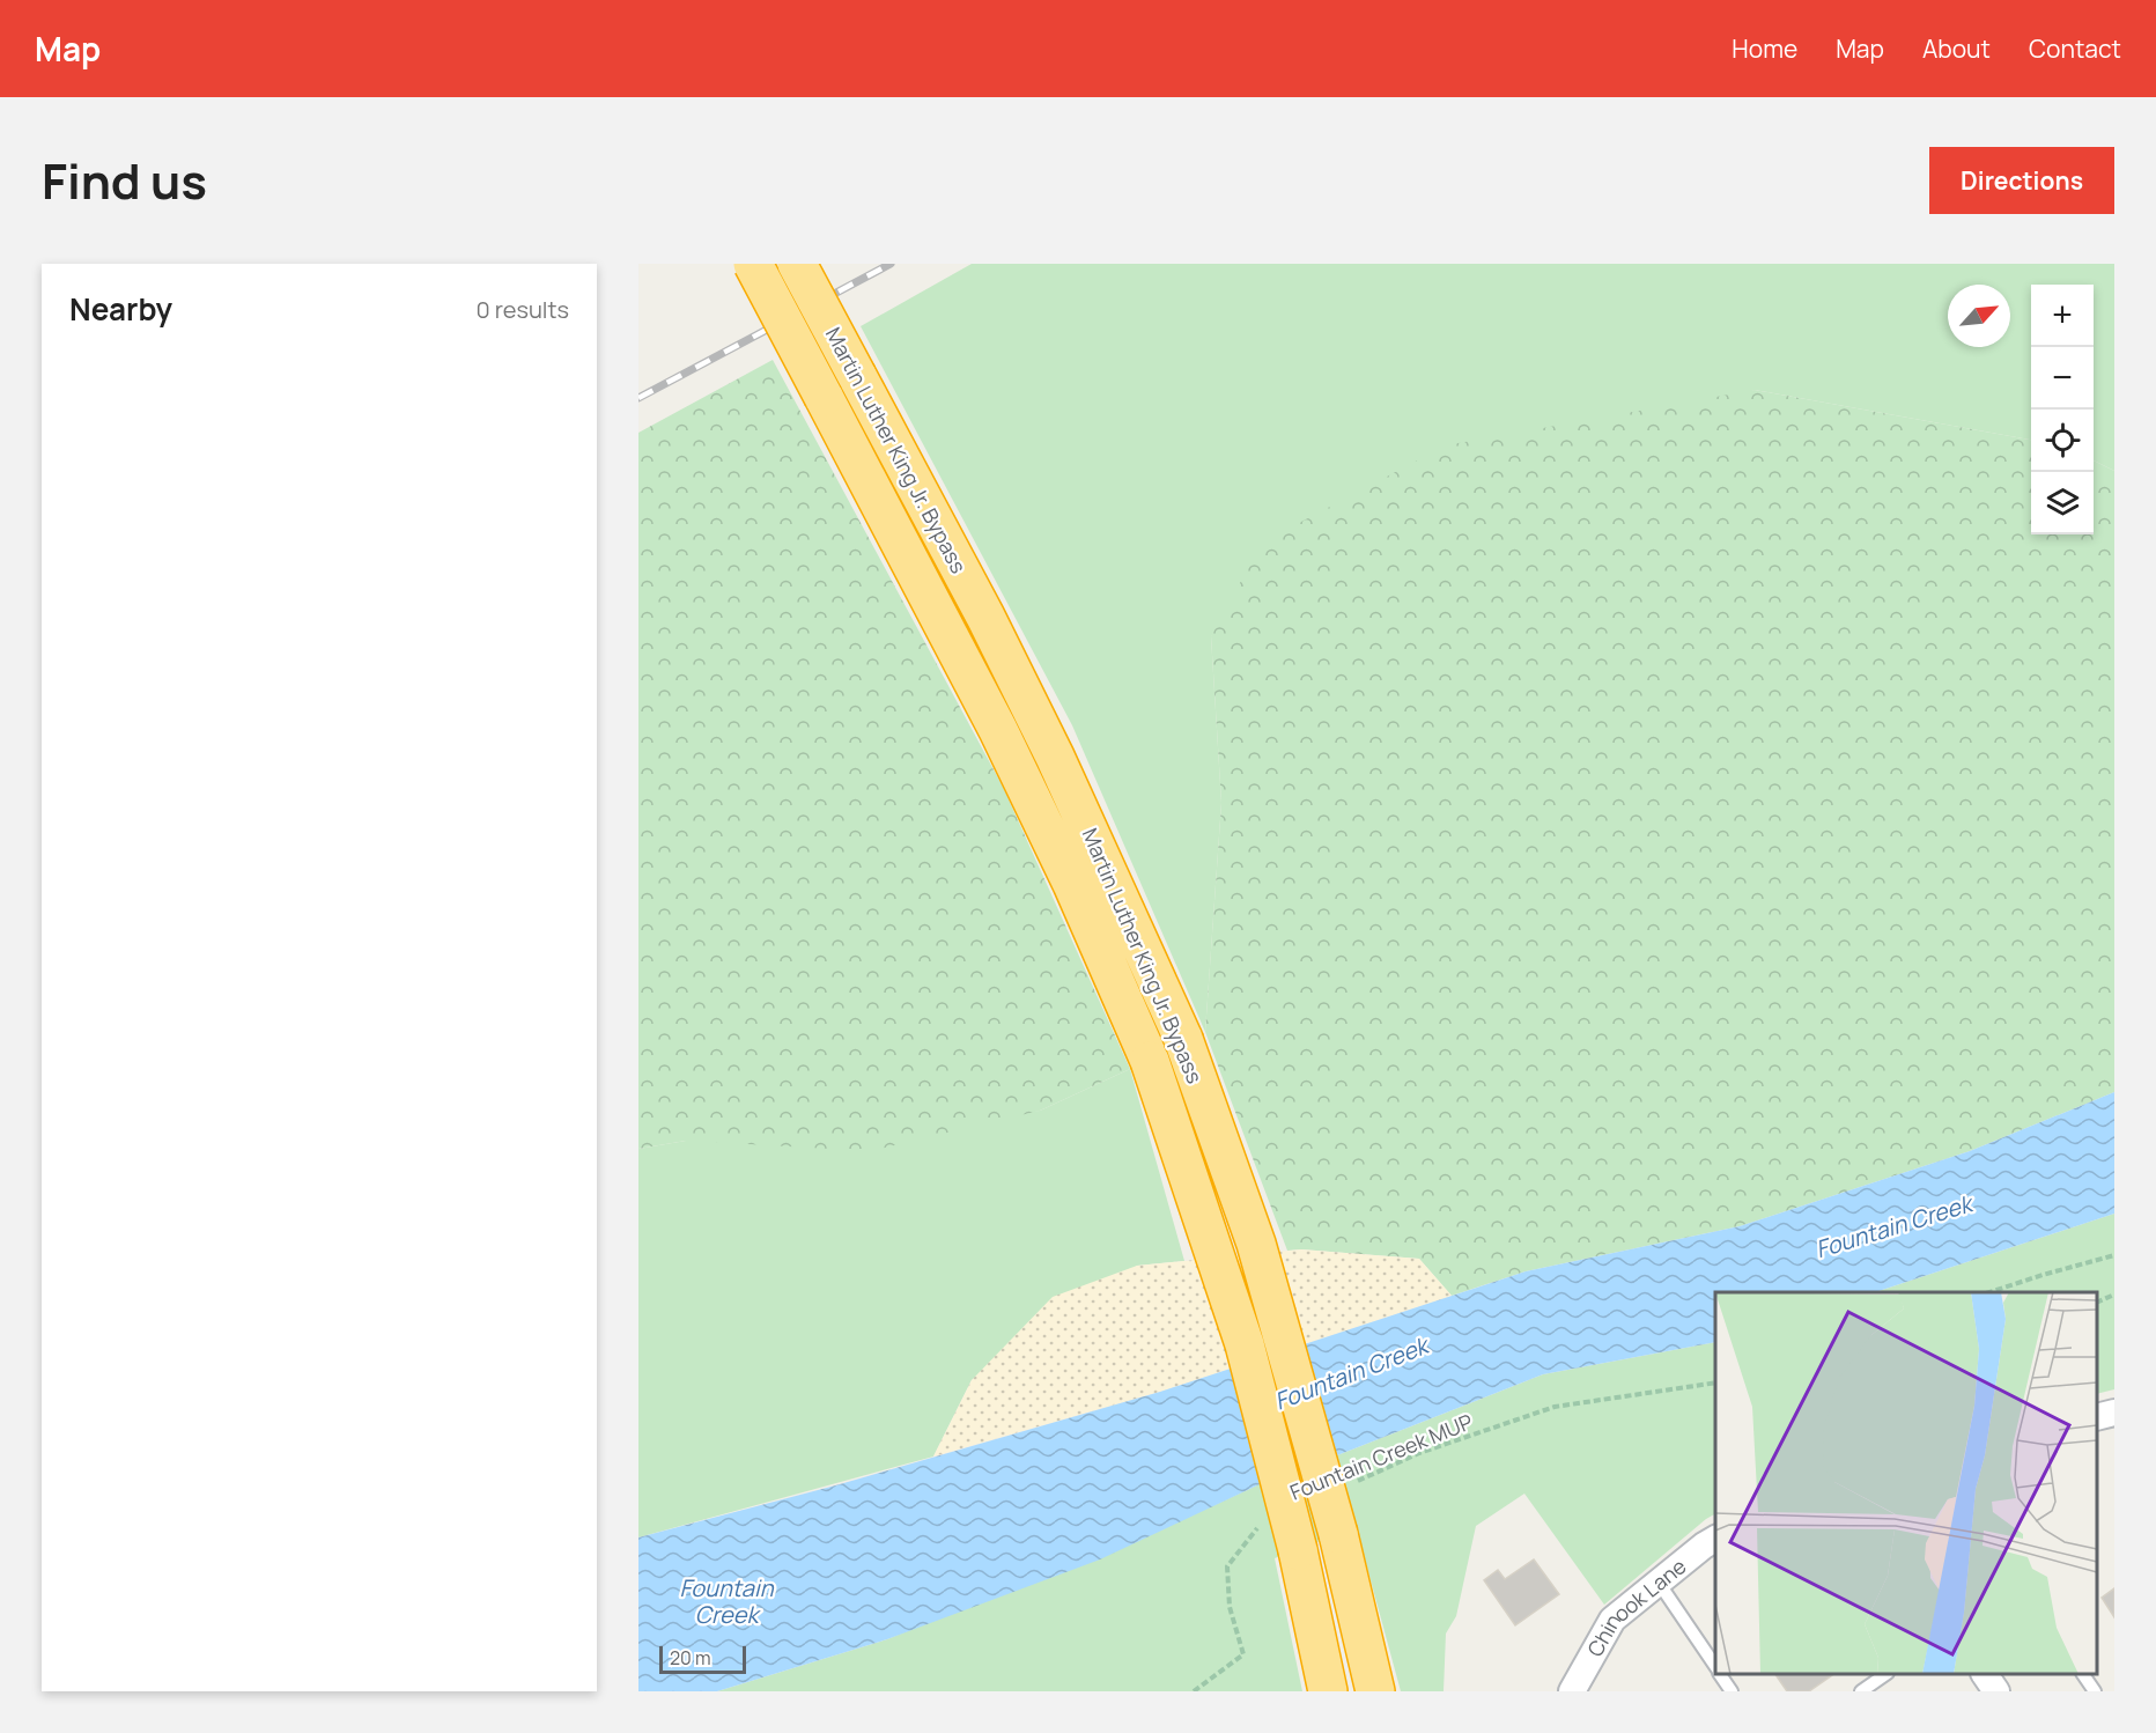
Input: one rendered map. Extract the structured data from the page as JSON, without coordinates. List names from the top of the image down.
{
  "streets": {
    "highway": ["Martin Luther King Jr. Bypass"],
    "street": ["Chinook Lane"],
    "path": ["Fountain Creek MUP"]
  },
  "water": ["Fountain Creek"],
  "scale_bar": "20 m",
  "north": "top right",
  "page": {
    "header": "Map",
    "nav": [
      "Home",
      "Map",
      "About",
      "Contact"
    ],
    "title": "Find us",
    "buttons": "Directions",
    "heading": ["Nearby", "0 results"],
    "map_buttons": ["+", "−"],
    "scale": "20 m"
  }
}
